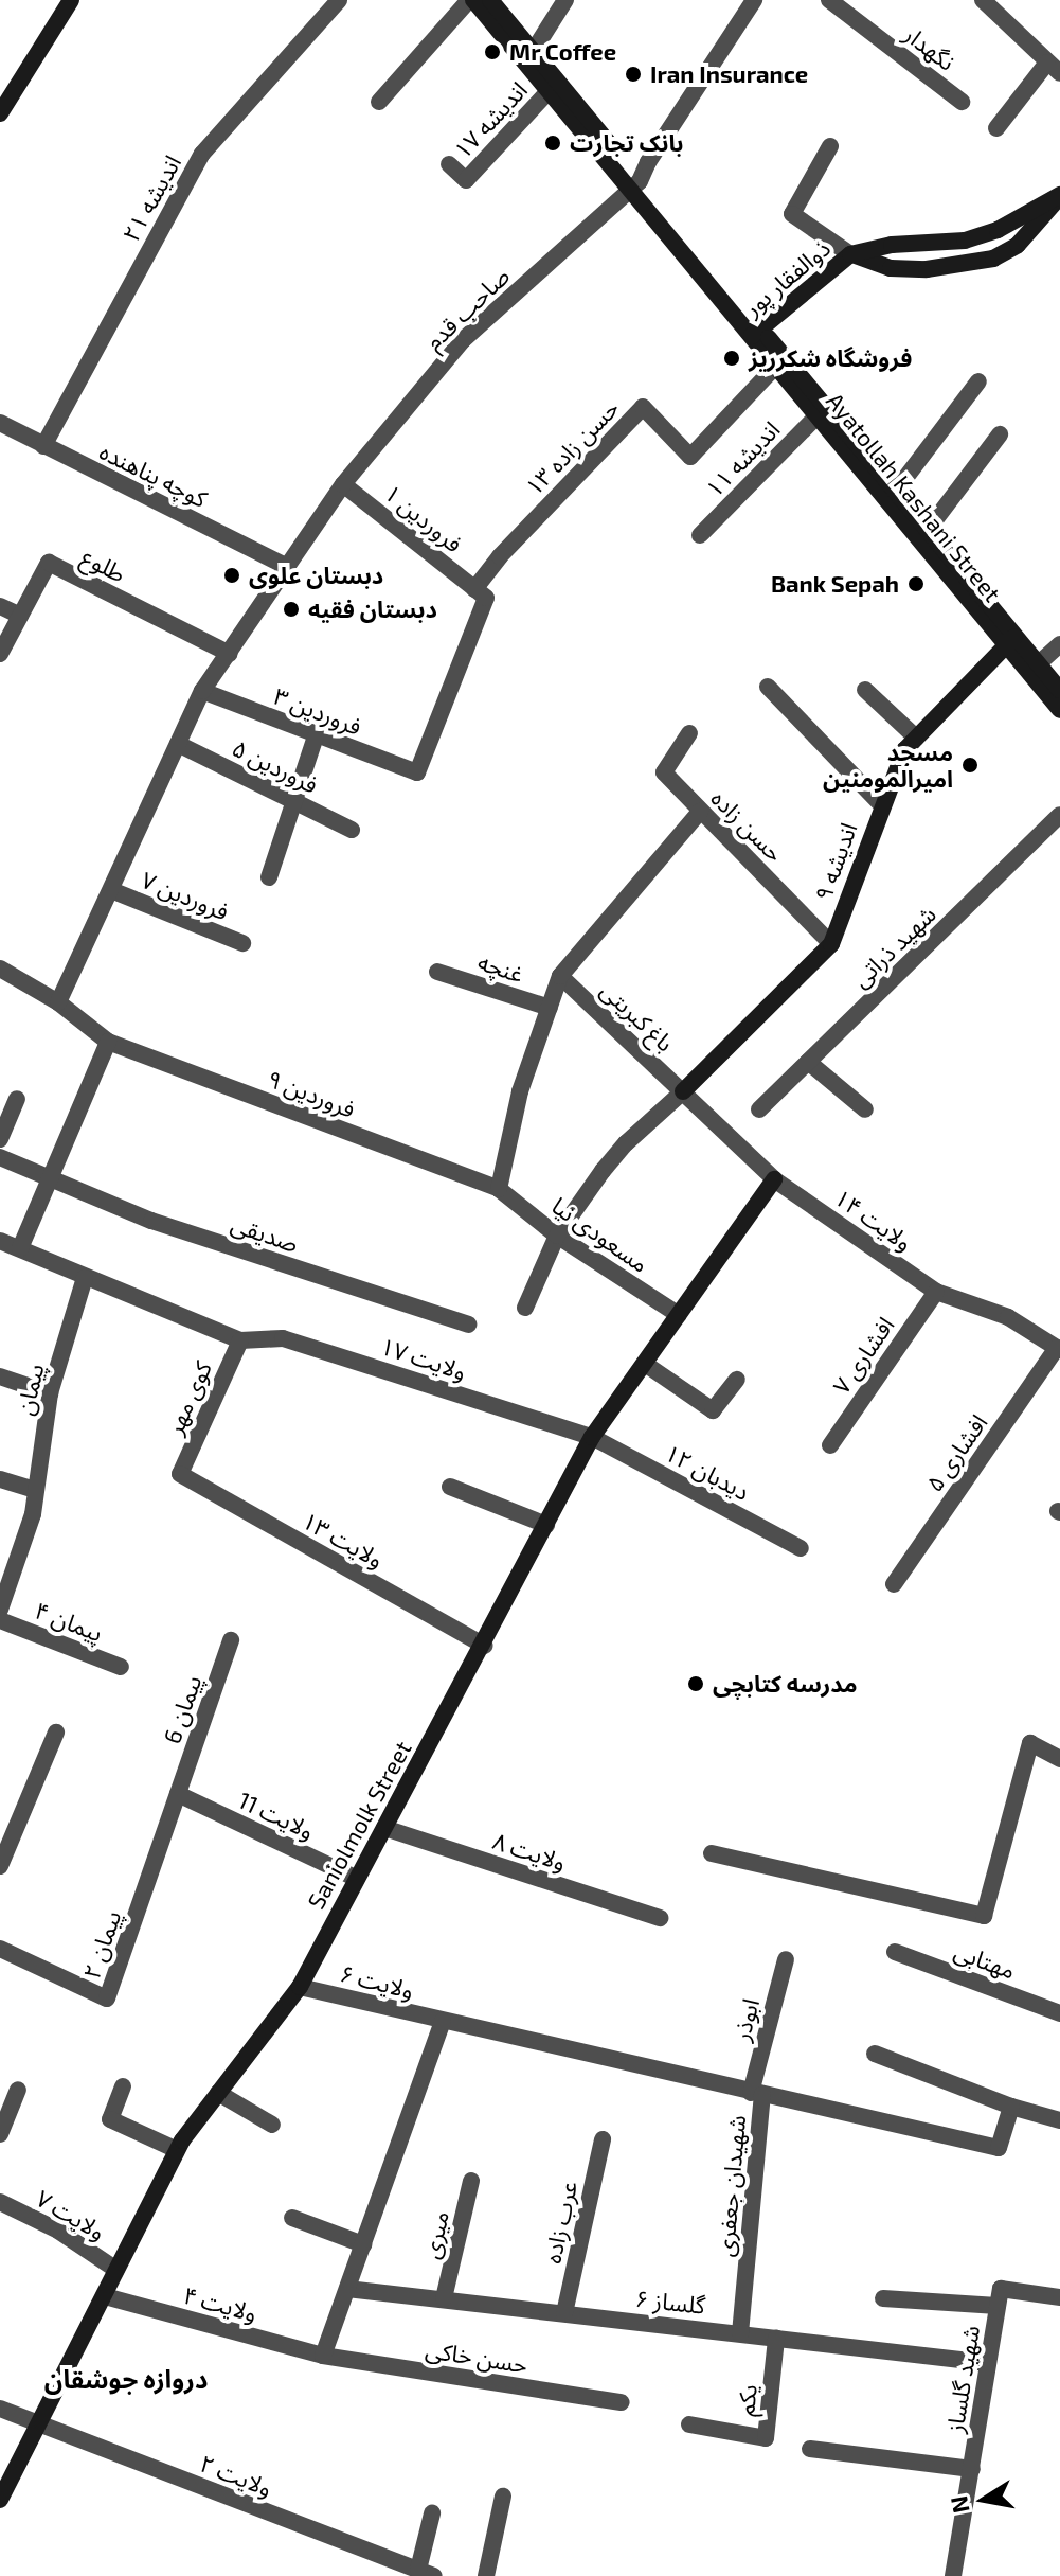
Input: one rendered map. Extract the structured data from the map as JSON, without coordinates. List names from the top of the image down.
{
  "streets": {
    "street": [
      "نگهدار",
      "اندیشه ۱۷",
      "اندیشه ۲۱",
      "ذوالفقار پور",
      "صاحب قدم",
      "حسن زاده ۱۳",
      "اندیشه ۱۱",
      "کوچه پناهنده",
      "Ayatollah Kashani Street",
      "فروردین ۱",
      "طلوع",
      "فروردین ۳",
      "فروردین ۵",
      "حسن زاده",
      "اندیشه ۹",
      "فروردین ۷",
      "شهید ذراتی",
      "غنچه",
      "باغ کبریتی",
      "فروردین ۹",
      "ولایت ۱۴",
      "صدیقی",
      "مسعودی نیا",
      "افشاری ۷",
      "ولایت ۱۷",
      "پیمان",
      "کوی مهر",
      "افشاری ۵",
      "دیدبان ۱۲",
      "ولایت ۱۳",
      "پیمان ۴",
      "پیمان 6",
      "ولایت 11",
      "Saniolmolk Street",
      "ولایت ۸",
      "پیمان ۲",
      "مهتابی",
      "ولایت ۶",
      "ابوذر",
      "شهیدان جعفری",
      "ولایت ۷",
      "عرب زاده",
      "میری",
      "گلساز ۶",
      "ولایت ۴",
      "حسن خاکی",
      "شهید گلساز",
      "یکم",
      "ولایت ۲"
    ]
  },
  "crossings": [
    ["اندیشه ۱۷", "Ayatollah Kashani Street"],
    ["اندیشه ۲۱", "کوچه پناهنده"],
    ["ذوالفقار پور", "Ayatollah Kashani Street"],
    ["صاحب قدم", "کوچه پناهنده"],
    ["صاحب قدم", "Ayatollah Kashani Street"],
    ["صاحب قدم", "فروردین ۱"],
    ["صاحب قدم", "طلوع"],
    ["صاحب قدم", "فروردین ۳"],
    ["صاحب قدم", "فروردین ۵"],
    ["صاحب قدم", "فروردین ۷"],
    ["صاحب قدم", "فروردین ۹"],
    ["حسن زاده ۱۳", "Ayatollah Kashani Street"],
    ["حسن زاده ۱۳", "فروردین ۱"],
    ["حسن زاده ۱۳", "فروردین ۳"],
    ["اندیشه ۱۱", "Ayatollah Kashani Street"],
    ["Ayatollah Kashani Street", "اندیشه ۹"],
    ["فروردین ۱", "فروردین ۳"],
    ["حسن زاده", "اندیشه ۹"],
    ["اندیشه ۹", "باغ کبریتی"],
    ["اندیشه ۹", "ولایت ۱۴"],
    ["باغ کبریتی", "ولایت ۱۴"],
    ["فروردین ۹", "مسعودی نیا"],
    ["ولایت ۱۴", "افشاری ۷"],
    ["ولایت ۱۴", "افشاری ۵"],
    ["ولایت ۱۴", "Saniolmolk Street"],
    ["مسعودی نیا", "Saniolmolk Street"],
    ["ولایت ۱۷", "کوی مهر"],
    ["ولایت ۱۷", "دیدبان ۱۲"],
    ["ولایت ۱۷", "Saniolmolk Street"],
    ["کوی مهر", "ولایت ۱۳"],
    ["دیدبان ۱۲", "Saniolmolk Street"],
    ["ولایت ۱۳", "Saniolmolk Street"],
    ["پیمان 6", "ولایت 11"],
    ["پیمان 6", "پیمان ۲"],
    ["ولایت 11", "Saniolmolk Street"],
    ["ولایت 11", "پیمان ۲"],
    ["Saniolmolk Street", "ولایت ۸"],
    ["Saniolmolk Street", "ولایت ۶"],
    ["Saniolmolk Street", "ولایت ۷"],
    ["Saniolmolk Street", "ولایت ۴"],
    ["Saniolmolk Street", "ولایت ۲"],
    ["ولایت ۶", "ابوذر"],
    ["ولایت ۶", "شهیدان جعفری"],
    ["ابوذر", "شهیدان جعفری"],
    ["شهیدان جعفری", "گلساز ۶"],
    ["عرب زاده", "گلساز ۶"],
    ["میری", "گلساز ۶"],
    ["گلساز ۶", "شهید گلساز"],
    ["گلساز ۶", "یکم"],
    ["ولایت ۴", "حسن خاکی"]
  ],
  "districts": ["دروازه جوشقان"],
  "places": [
    "Mr Coffee",
    "Iran Insurance",
    "بانک تجارت",
    "فروشگاه شکرریز",
    "دبستان علوی",
    "Bank Sepah",
    "دبستان فقیه",
    "مسجد امیرالمومنین",
    "مدرسه کتابچی"
  ],
  "north": "left"
}
